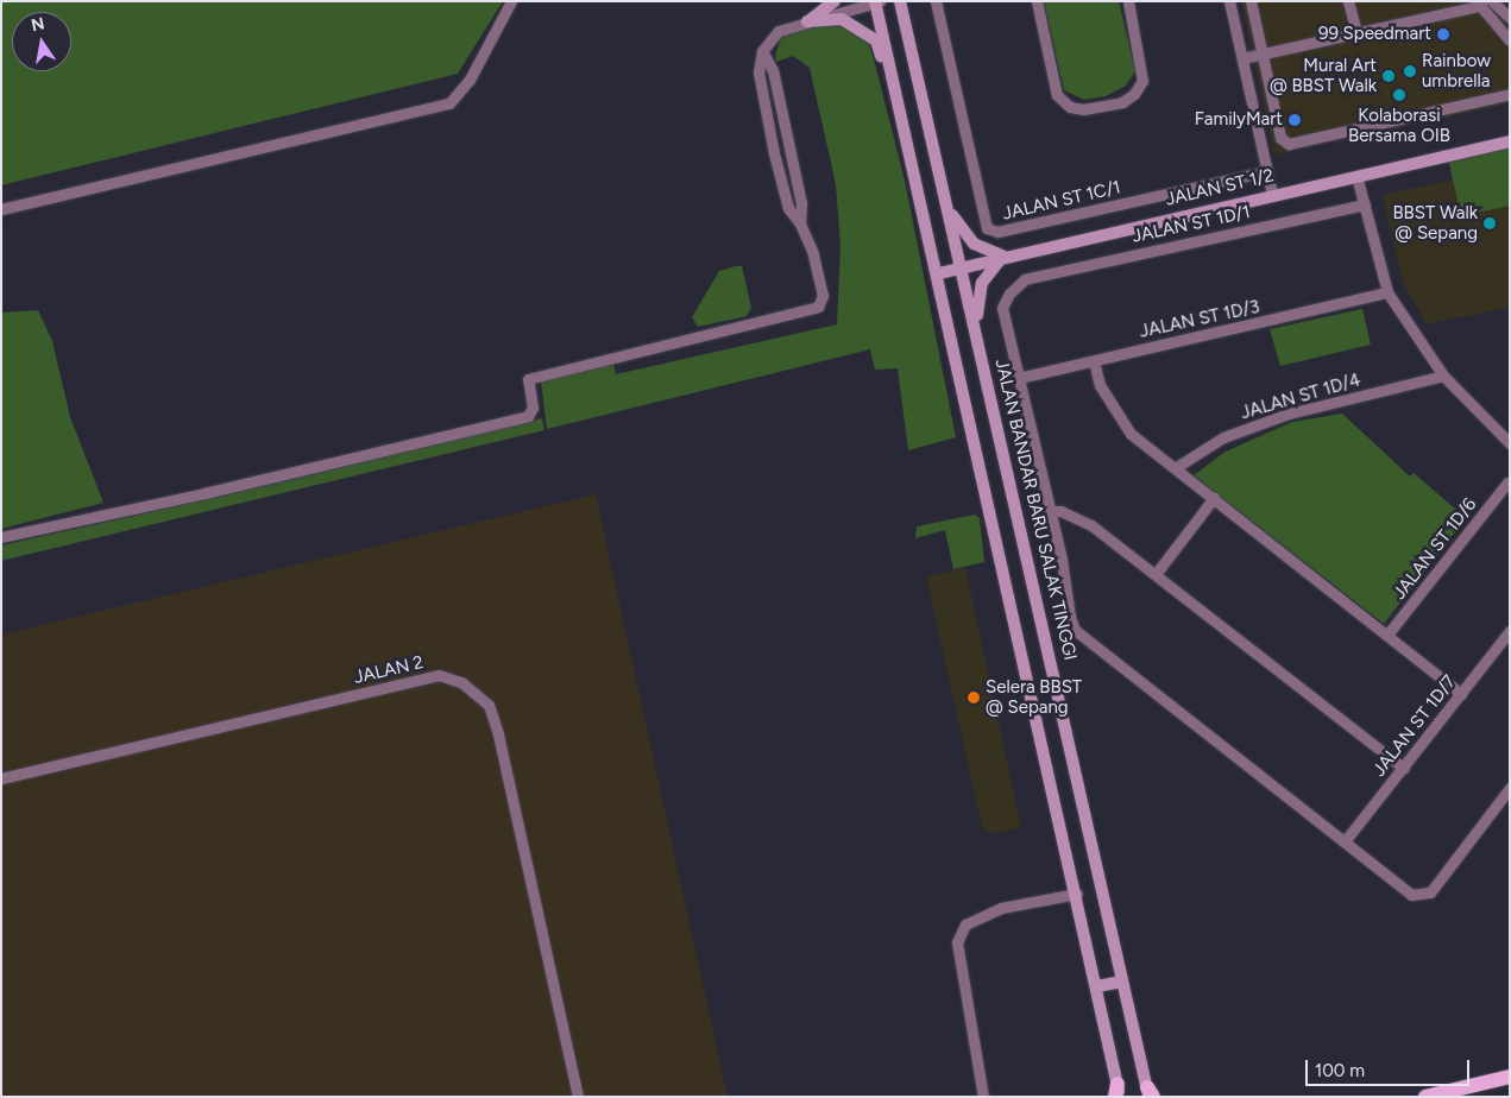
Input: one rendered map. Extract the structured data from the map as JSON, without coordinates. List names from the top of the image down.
{
  "streets": {
    "main road": ["JALAN ST 1/2", "JALAN BANDAR BARU SALAK TINGGI"],
    "street": [
      "JALAN ST 1C/1",
      "JALAN ST 1D/1",
      "JALAN ST 1D/3",
      "JALAN ST 1D/4",
      "JALAN ST 1D/6",
      "JALAN 2",
      "JALAN ST 1D/7"
    ]
  },
  "crossings": [
    ["JALAN ST 1/2", "JALAN BANDAR BARU SALAK TINGGI"],
    ["JALAN ST 1D/1", "JALAN ST 1D/3"]
  ],
  "places": [
    "99 Speedmart",
    "Rainbow umbrella",
    "Mural Art @ BBST Walk",
    "Kolaborasi Bersama OIB",
    "FamilyMart",
    "BBST Walk @ Sepang",
    "Selera BBST @ Sepang"
  ],
  "scale_bar": "100 m",
  "north": "top"
}
